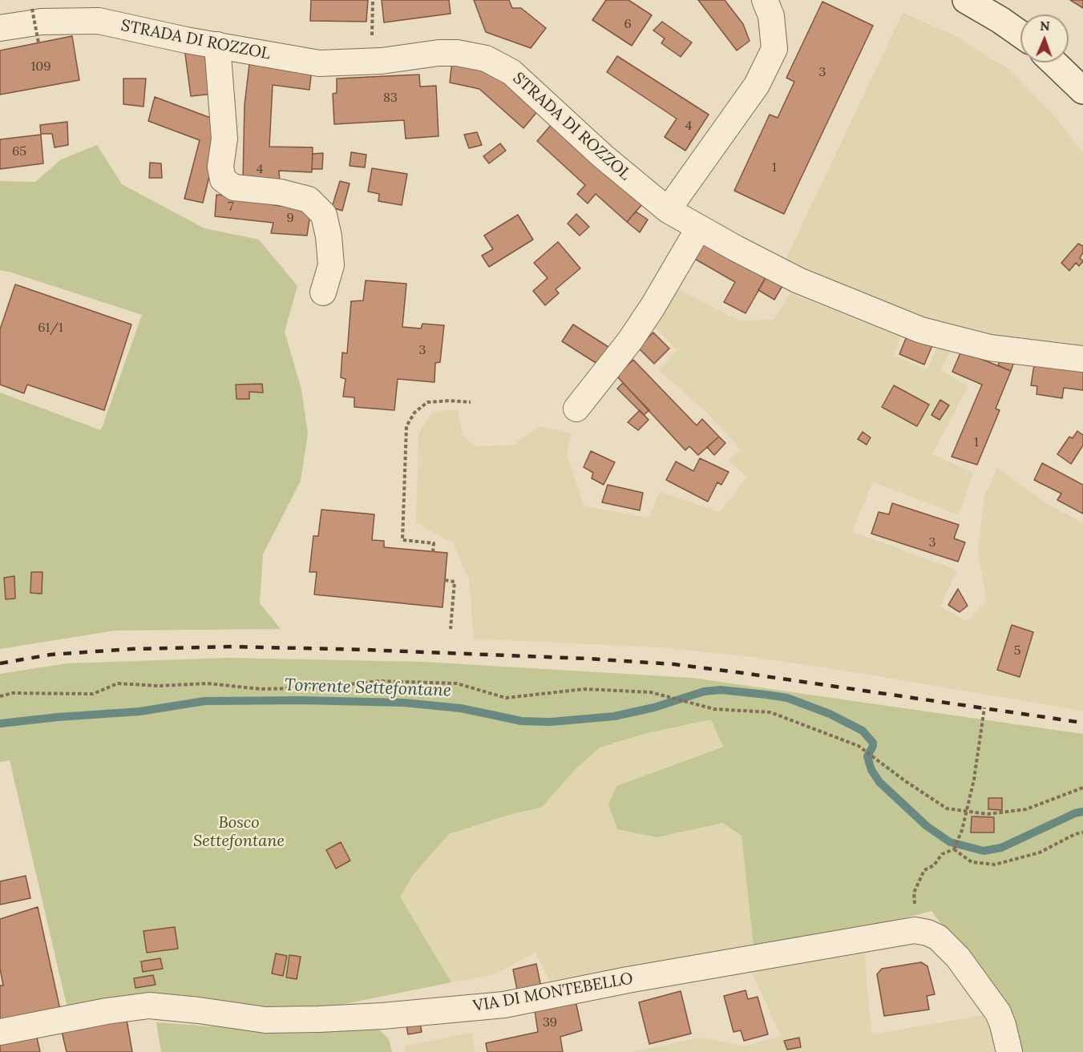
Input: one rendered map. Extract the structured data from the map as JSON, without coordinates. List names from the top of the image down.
{
  "streets": {
    "street": ["STRADA DI ROZZOL", "VIA DI MONTEBELLO"]
  },
  "water": ["Torrente Settefontane"],
  "parks": ["Bosco Settefontane"],
  "house_numbers": [
    "6",
    "109",
    "3",
    "83",
    "4",
    "65",
    "1",
    "4",
    "7",
    "9",
    "61/1",
    "3",
    "1",
    "3",
    "5",
    "39"
  ],
  "north": "top"
}
